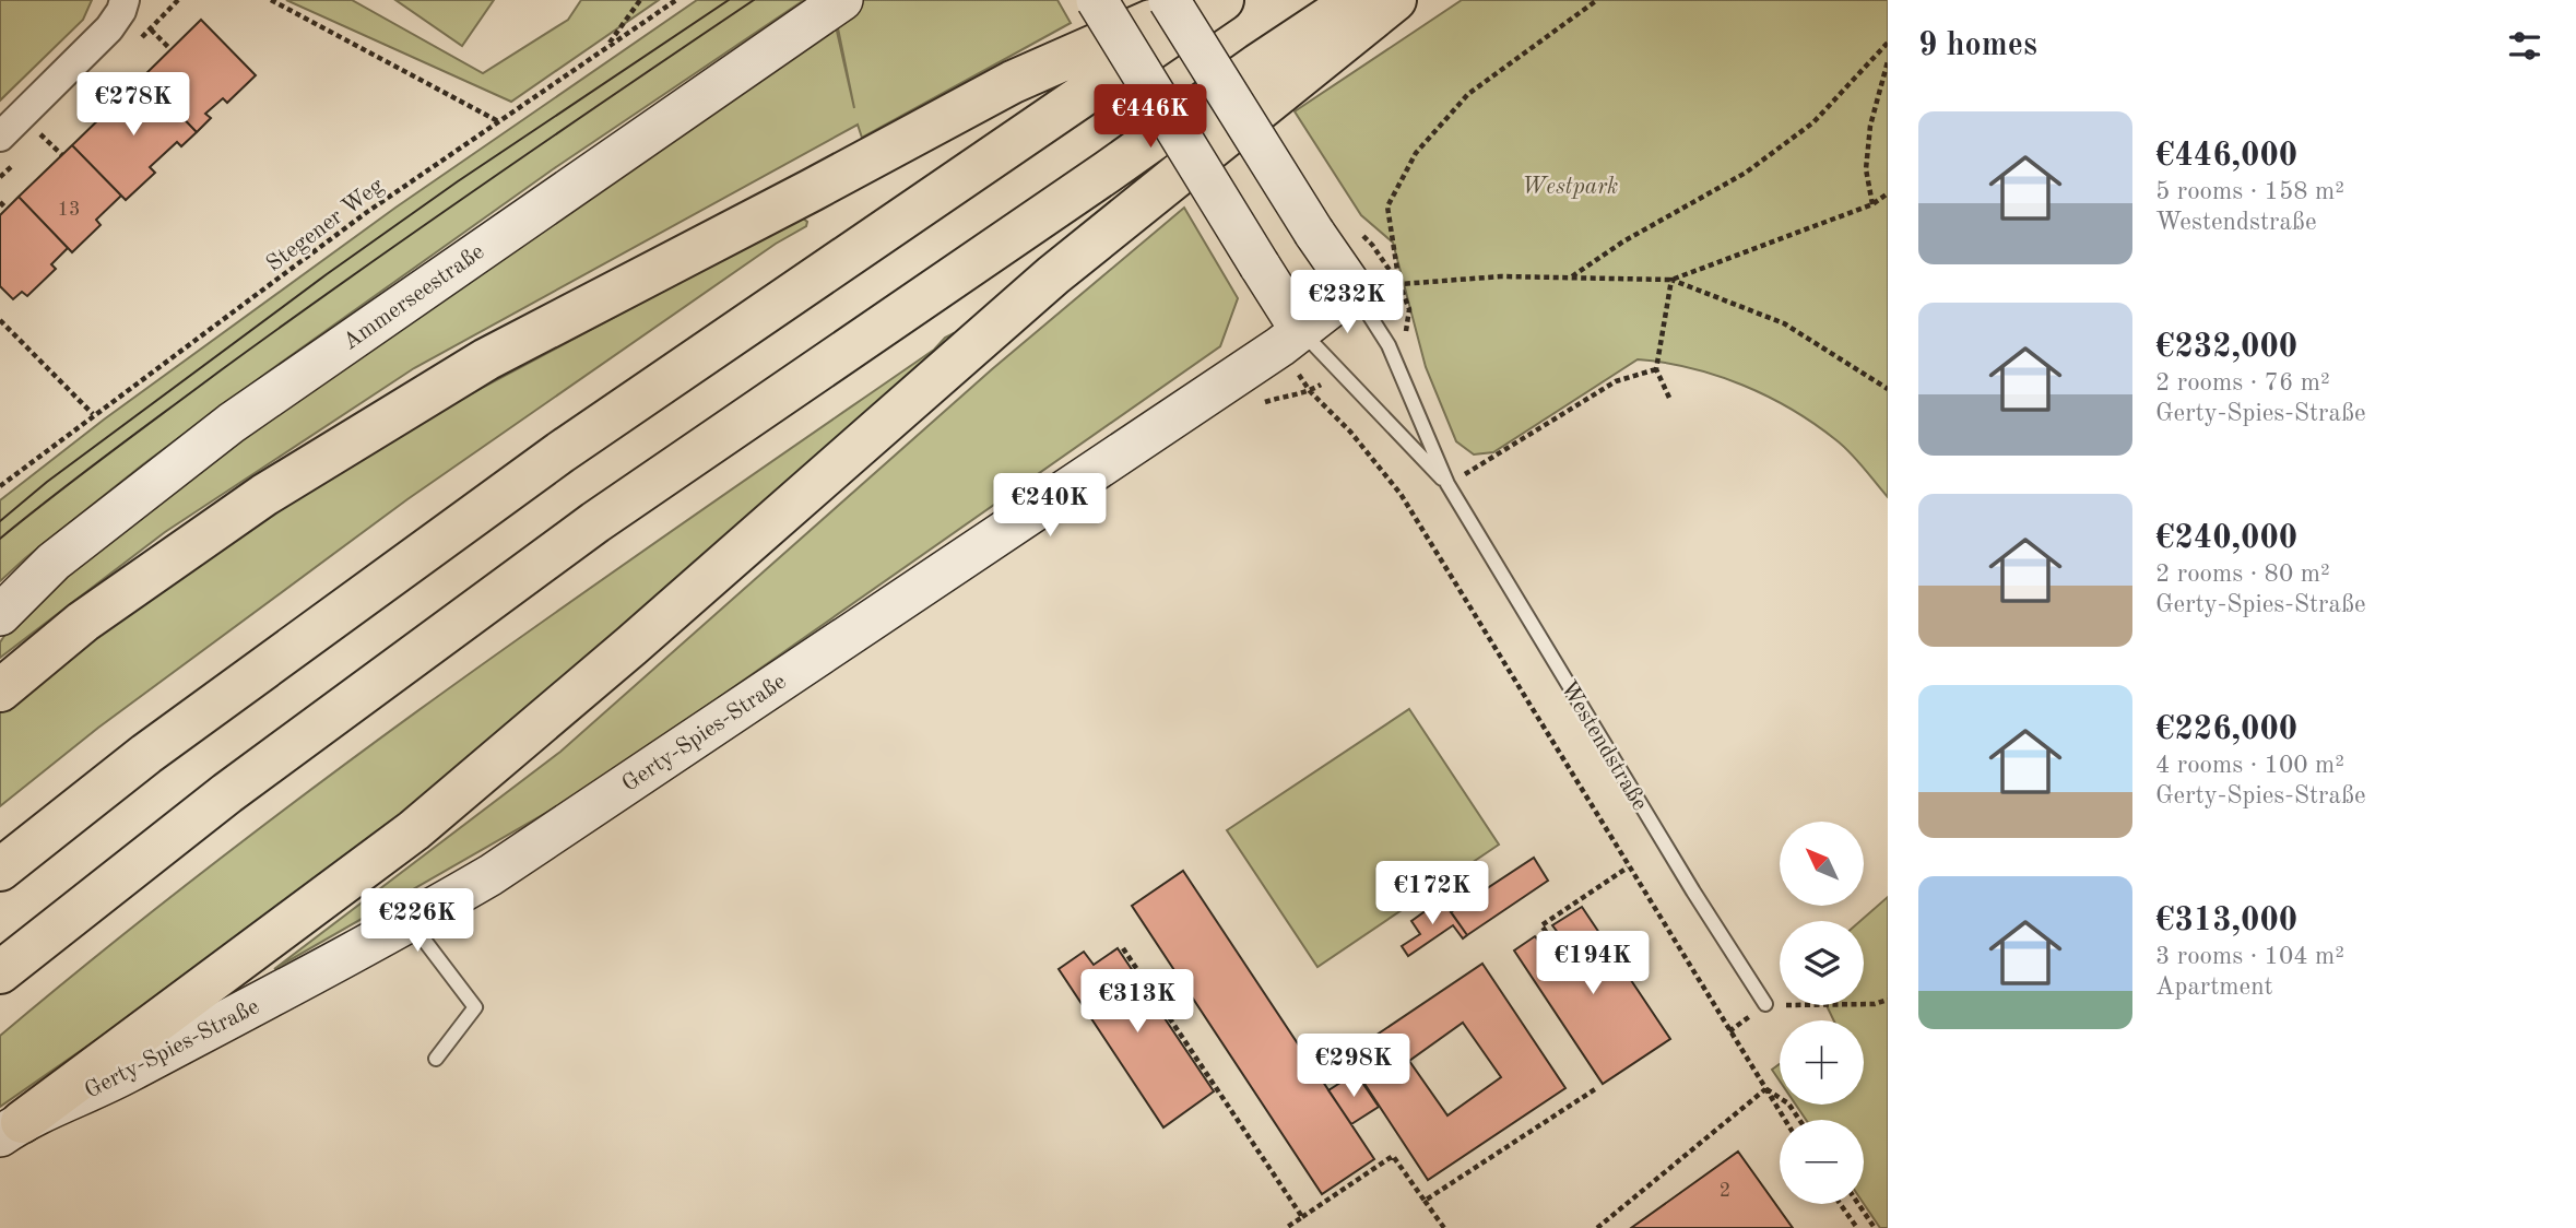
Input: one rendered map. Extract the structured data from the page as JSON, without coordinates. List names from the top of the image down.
{
  "streets": {
    "main road": ["Ammerseestraße", "Gerty-Spies-Straße", "Westendstraße"],
    "path": ["Stegener Weg"]
  },
  "crossings": [
    ["Gerty-Spies-Straße", "Westendstraße"]
  ],
  "parks": ["Westpark"],
  "house_numbers": ["13", "2"],
  "north": "top left",
  "page": {
    "heading": "9 homes",
    "price": [
      "€278K",
      "€446K",
      "€232K",
      "€240K",
      "€172K",
      "€226K",
      "€194K",
      "€313K",
      "€298K"
    ],
    "list": [
      {
        "name": "€446,000",
        "note": "5 rooms · 158 m² · Westendstraße"
      },
      {
        "name": "€232,000",
        "note": "2 rooms · 76 m² · Gerty-Spies-Straße"
      },
      {
        "name": "€240,000",
        "note": "2 rooms · 80 m² · Gerty-Spies-Straße"
      },
      {
        "name": "€226,000",
        "note": "4 rooms · 100 m² · Gerty-Spies-Straße"
      },
      {
        "name": "€313,000",
        "note": "3 rooms · 104 m² · Apartment"
      }
    ],
    "map_buttons": ["+", "−"]
  }
}
